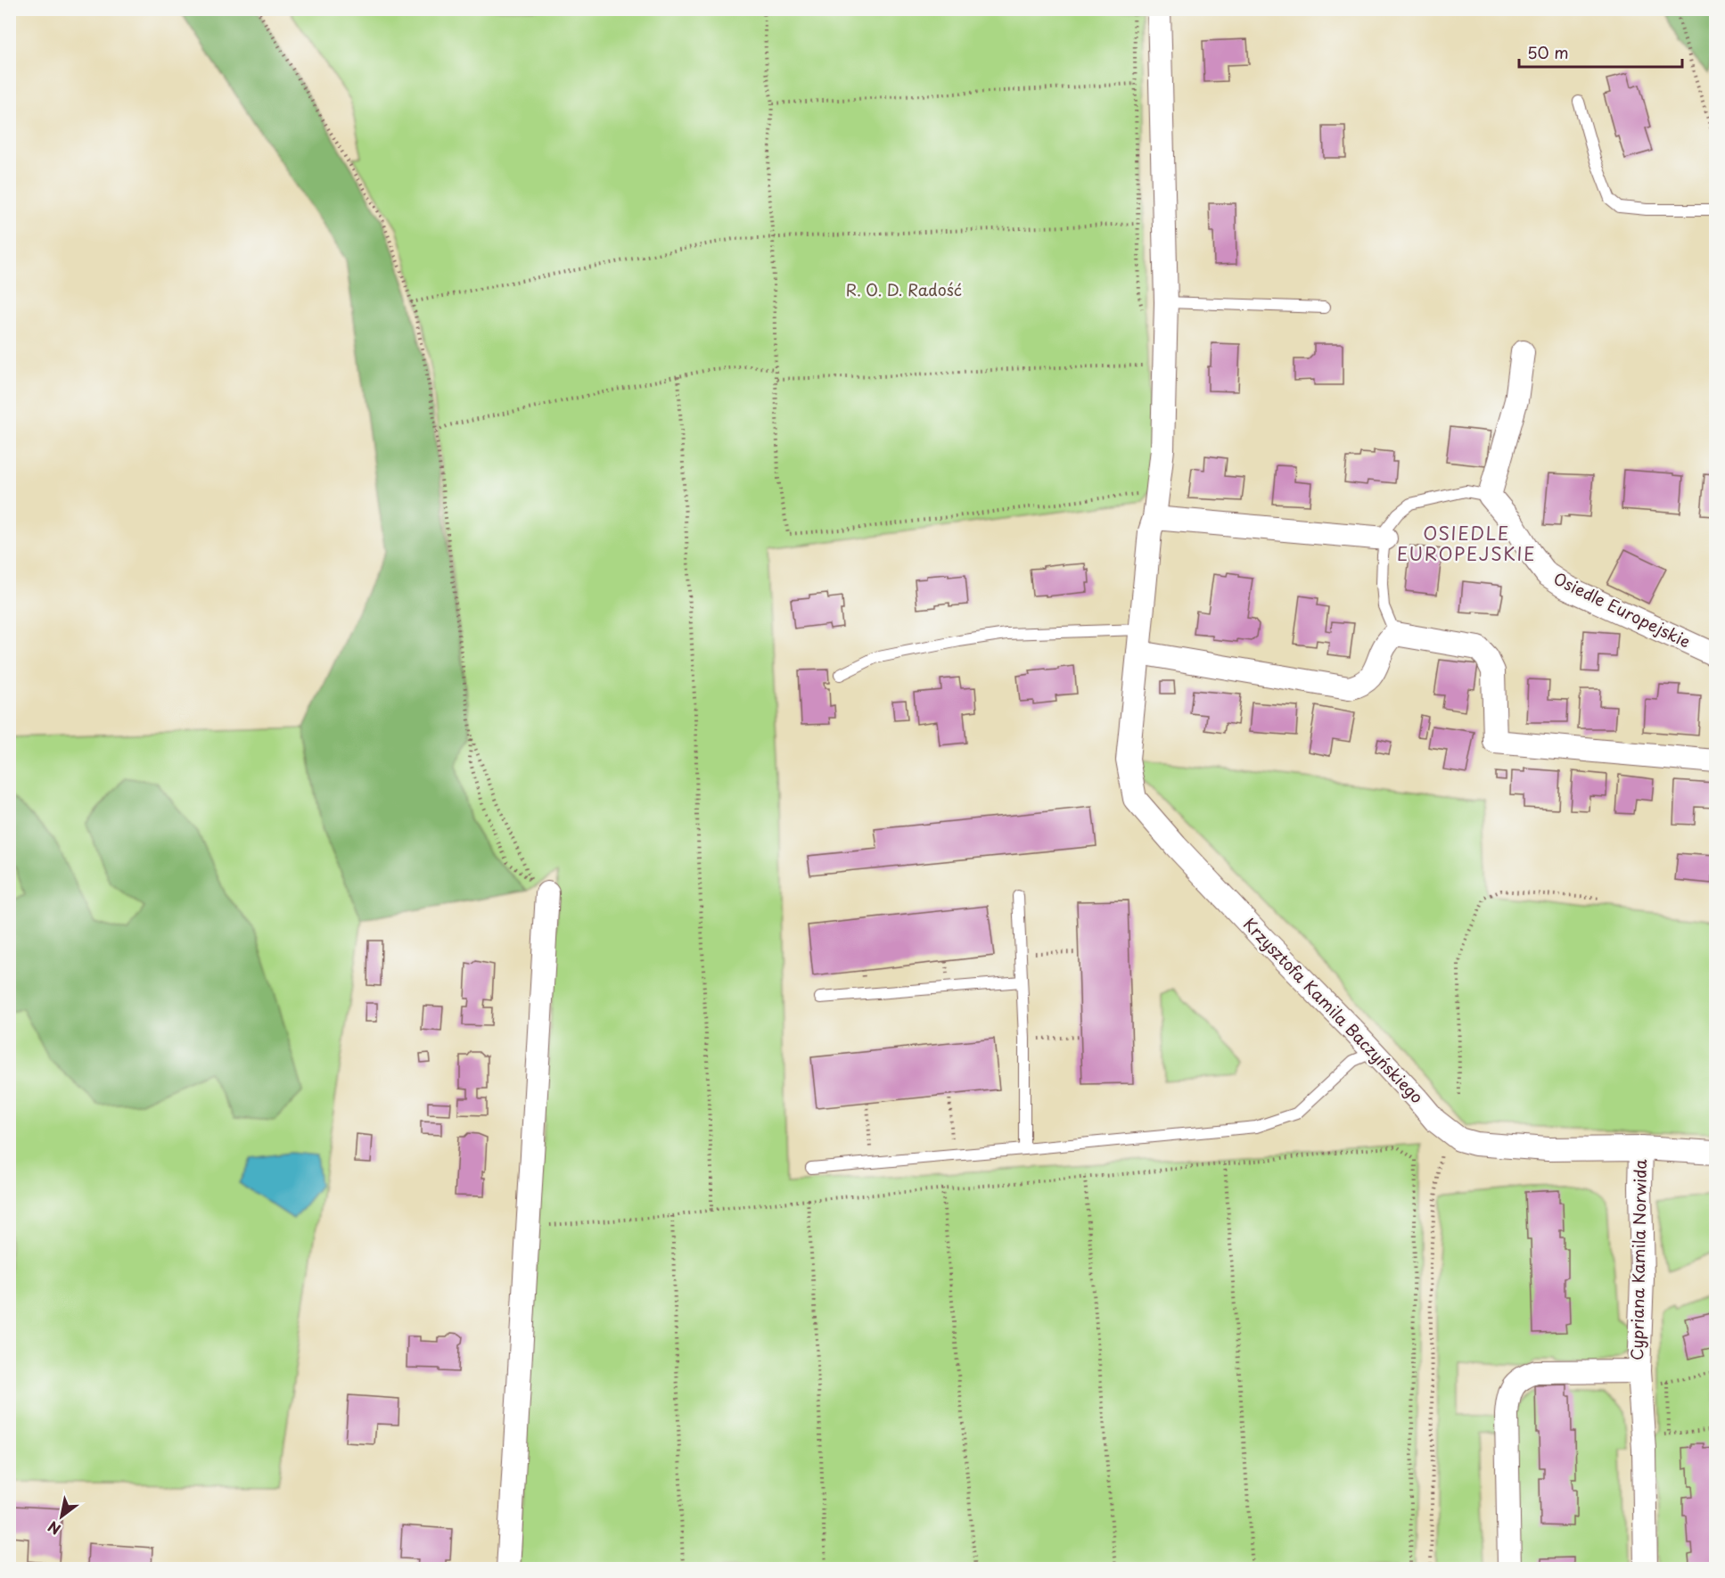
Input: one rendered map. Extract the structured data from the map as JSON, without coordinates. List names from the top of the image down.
{
  "streets": {
    "street": ["Osiedle Europejskie", "Krzysztofa Kamila Baczyńskiego", "Cypriana Kamila Norwida"]
  },
  "crossings": [
    ["Krzysztofa Kamila Baczyńskiego", "Cypriana Kamila Norwida"]
  ],
  "districts": ["OSIEDLE EUROPEJSKIE"],
  "parks": ["R. O. D. Radość"],
  "scale_bar": "50 m",
  "north": "bottom left"
}
